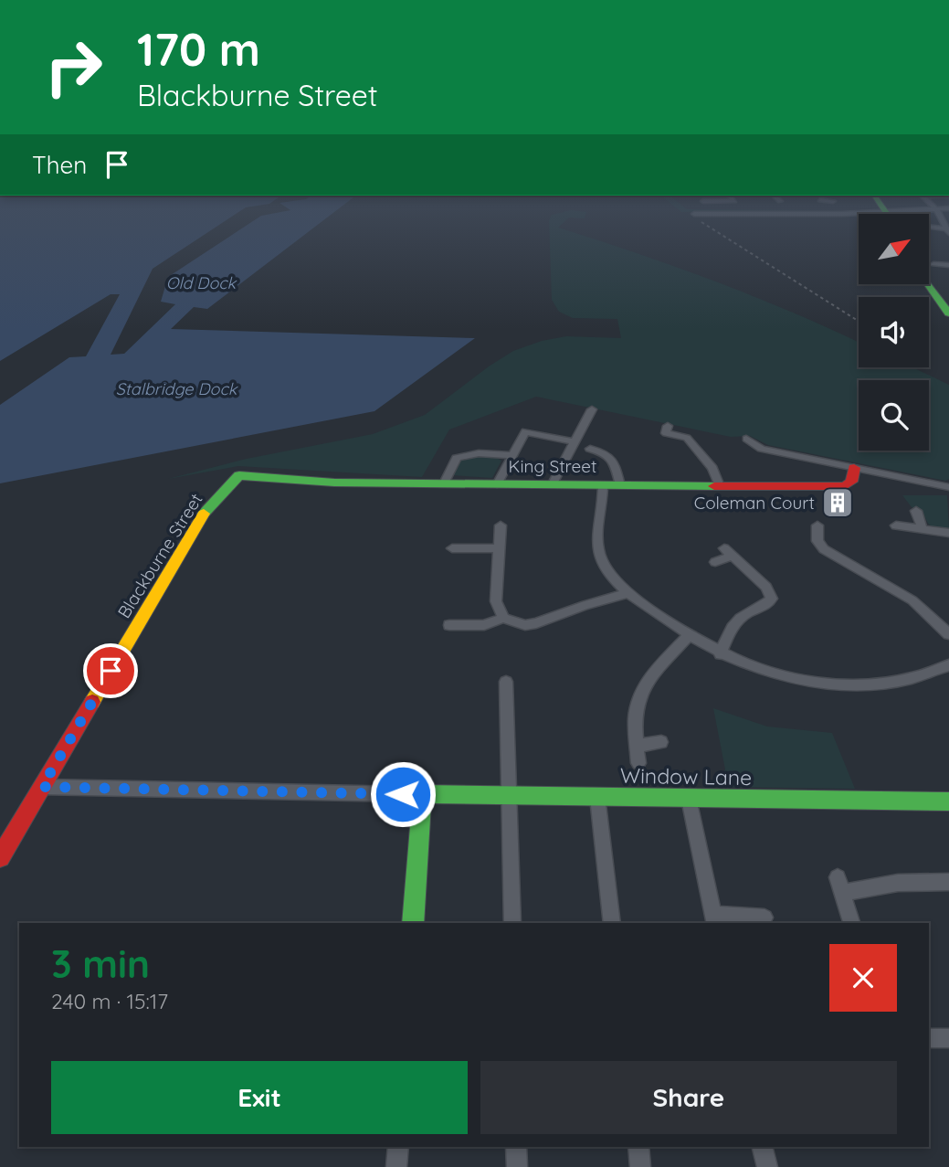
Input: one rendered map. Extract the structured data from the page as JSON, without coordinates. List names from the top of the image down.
{
  "streets": {
    "main road": ["King Street", "Blackburne Street", "Window Lane"]
  },
  "crossings": [
    ["King Street", "Blackburne Street"]
  ],
  "water": ["Old Dock", "Stalbridge Dock"],
  "places": {
    "building": ["Coleman Court"]
  },
  "north": "top right",
  "page": {
    "turn": ["170 m", "Blackburne Street"],
    "then": "Then",
    "heading": ["3 min", "240 m · 15:17"],
    "buttons": ["Exit", "Share"]
  }
}
